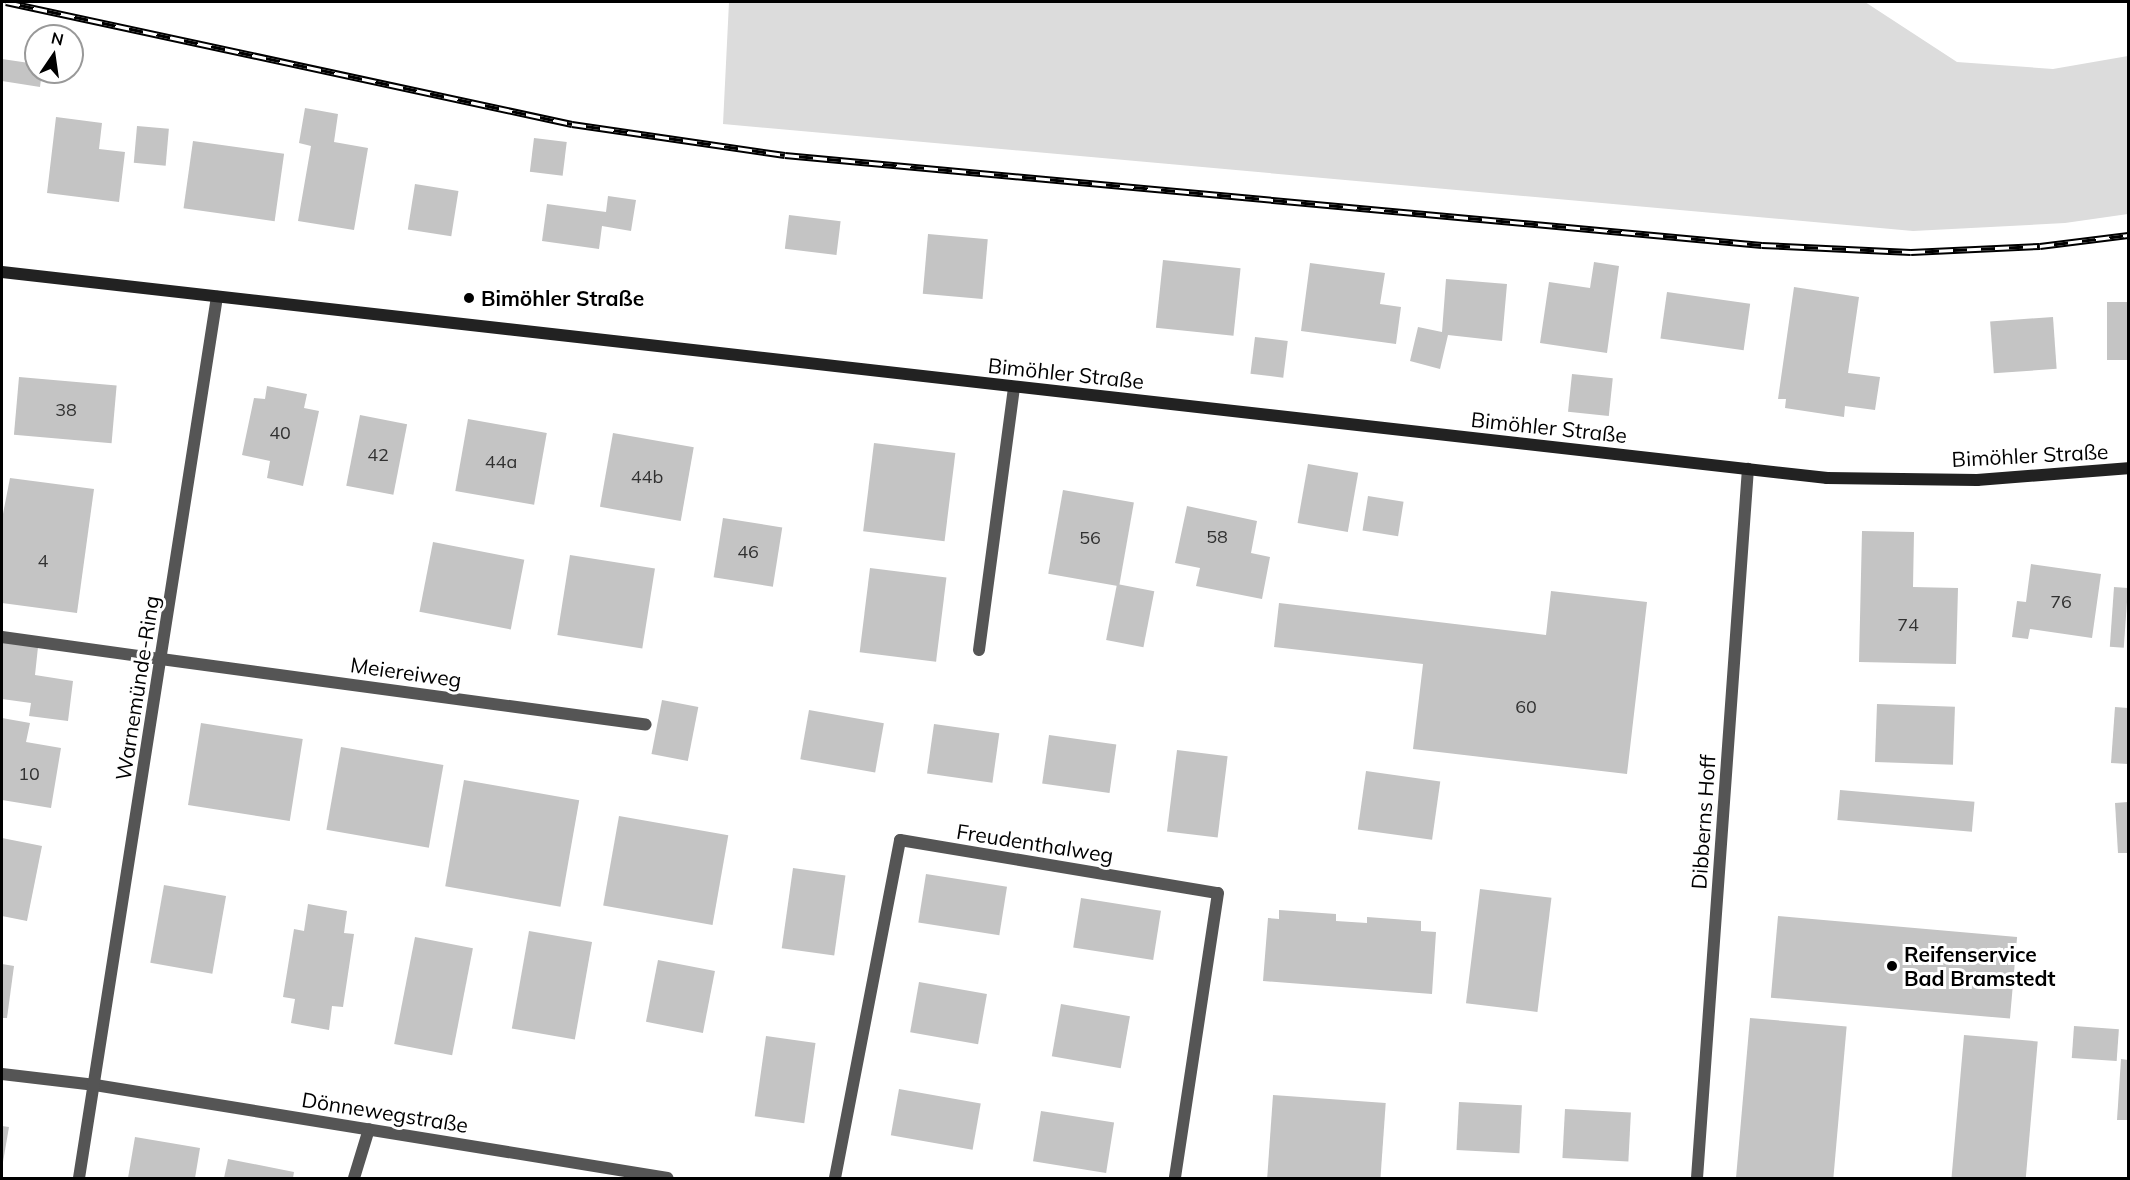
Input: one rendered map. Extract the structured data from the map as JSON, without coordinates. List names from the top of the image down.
{
  "streets": {
    "street": [
      "Bimöhler Straße",
      "Meiereiweg",
      "Warnemünde-Ring",
      "Dibberns Hoff",
      "Freudenthalweg",
      "Dönnewegstraße"
    ]
  },
  "crossings": [
    ["Bimöhler Straße", "Warnemünde-Ring"],
    ["Bimöhler Straße", "Dibberns Hoff"],
    ["Meiereiweg", "Warnemünde-Ring"],
    ["Warnemünde-Ring", "Dönnewegstraße"]
  ],
  "places": ["Bimöhler Straße", "Reifenservice Bad Bramstedt"],
  "house_numbers": [
    "38",
    "40",
    "42",
    "44a",
    "44b",
    "58",
    "56",
    "46",
    "4",
    "76",
    "74",
    "60",
    "10"
  ],
  "north": "top"
}
